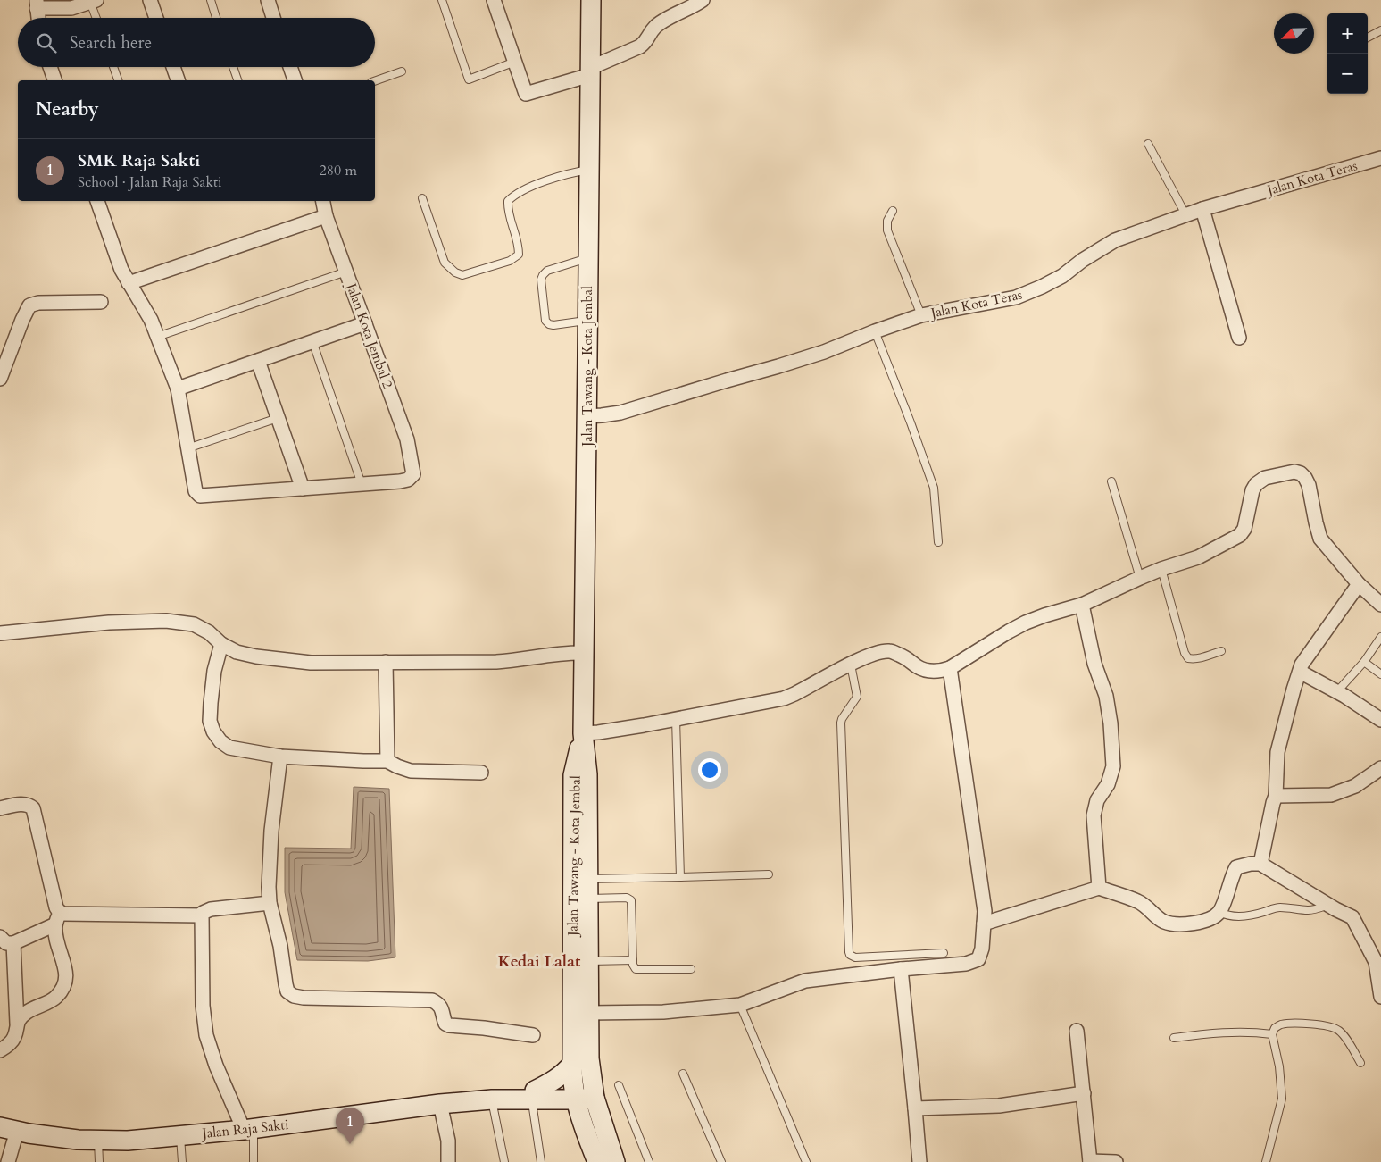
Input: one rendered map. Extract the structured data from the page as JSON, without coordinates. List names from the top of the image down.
{
  "streets": {
    "main road": ["Jalan Tawang - Kota Jembal", "Jalan Raja Sakti"],
    "street": ["Jalan Kota Teras", "Jalan Kota Jembal 2"]
  },
  "crossings": [
    ["Jalan Kota Teras", "Jalan Tawang - Kota Jembal"],
    ["Jalan Tawang - Kota Jembal", "Jalan Raja Sakti"]
  ],
  "districts": ["Kedai Lalat"],
  "north": "bottom left",
  "page": {
    "map_buttons": ["+", "−"],
    "search": "Search here",
    "heading": "Nearby",
    "list": [
      {
        "mark": "1",
        "name": "SMK Raja Sakti",
        "note": "School · Jalan Raja Sakti",
        "value": "280 m"
      }
    ],
    "pins": "1"
  }
}
